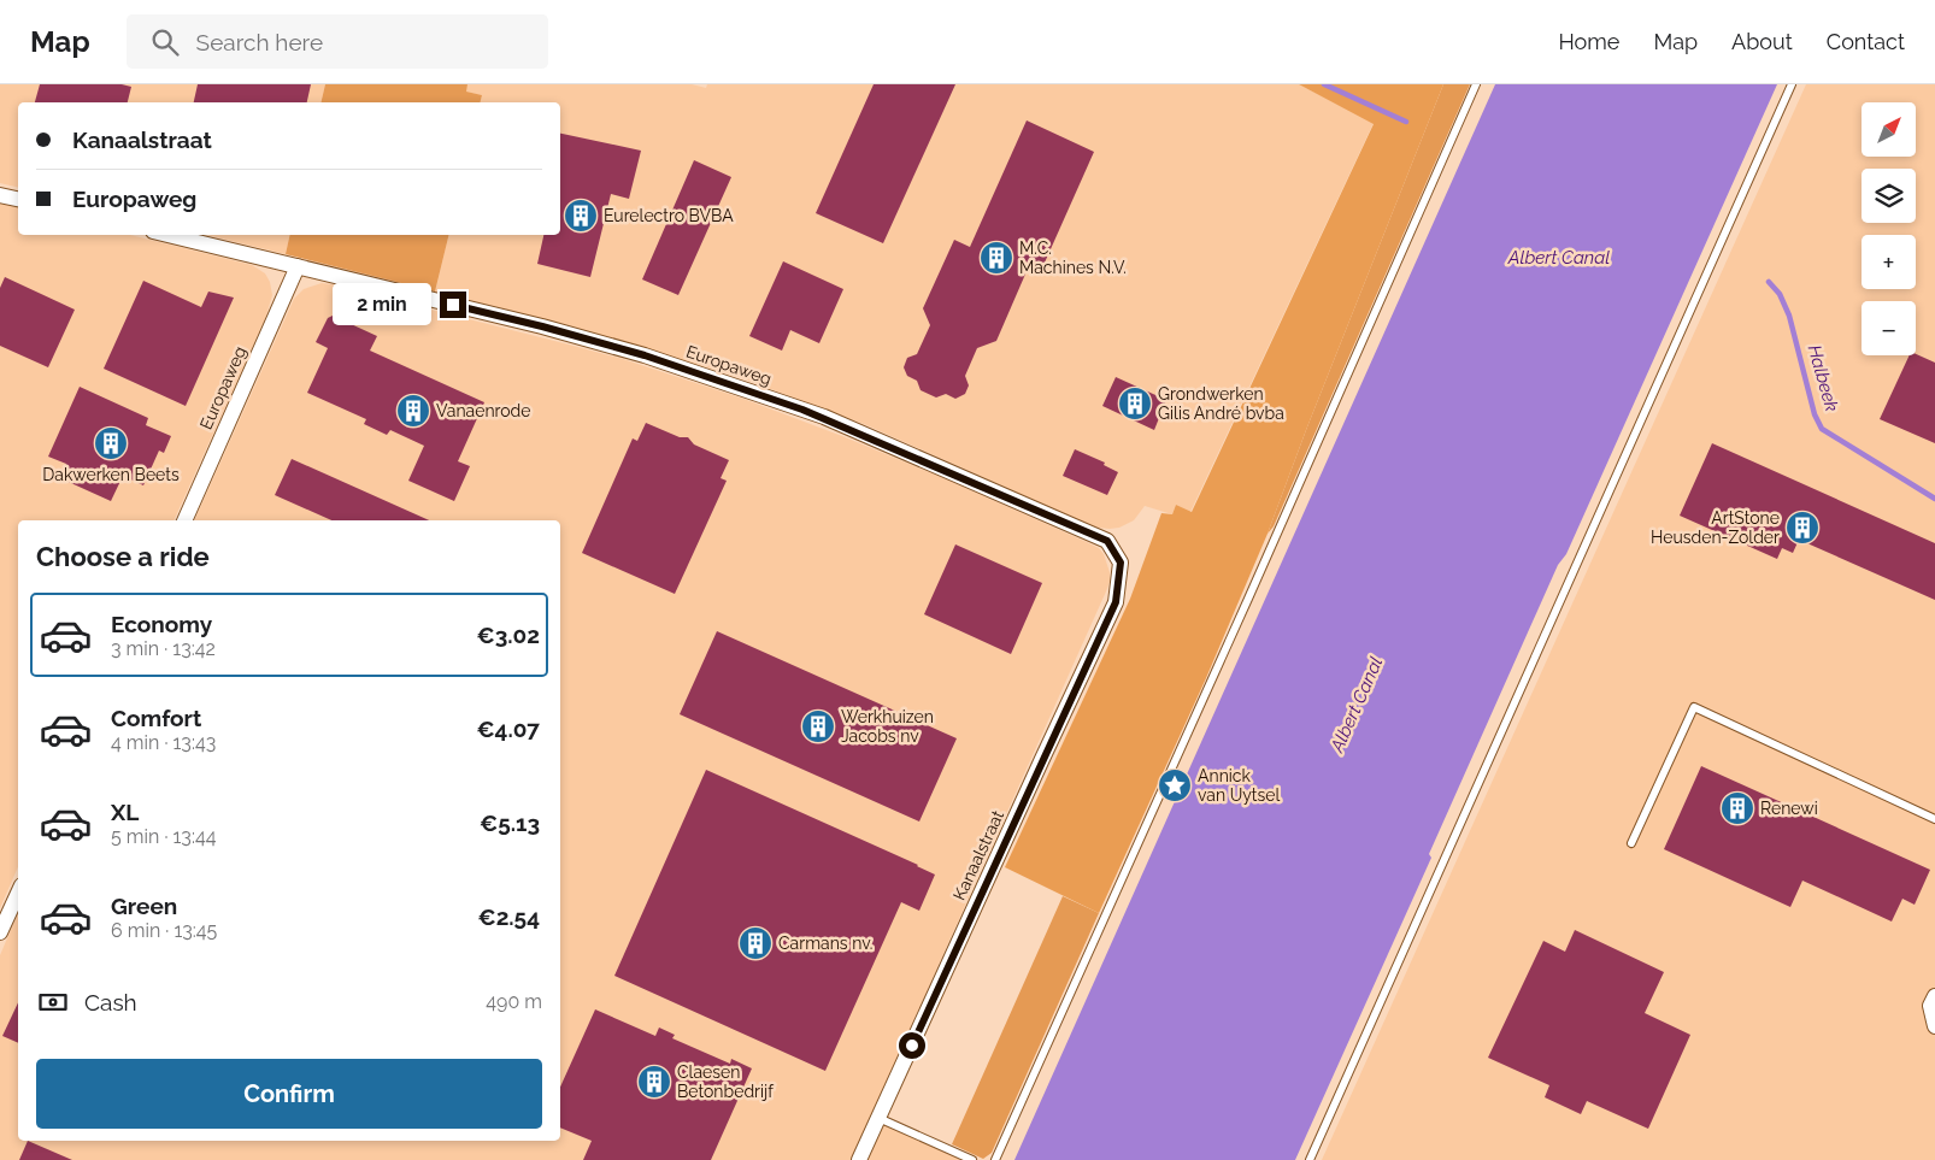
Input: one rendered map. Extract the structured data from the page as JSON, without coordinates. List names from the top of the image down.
{
  "streets": {
    "street": ["Europaweg", "Kanaalstraat"]
  },
  "crossings": [
    ["Europaweg", "Kanaalstraat"]
  ],
  "water": ["Albert Canal", "Halbeek"],
  "places": {
    "building": [
      "Eurelectro BVBA",
      "M.C. Machines N.V.",
      "Grondwerken Gilis André bvba",
      "Vanaenrode",
      "Dakwerken Beets",
      "ArtStone Heusden-Zolder",
      "Werkhuizen Jacobs nv",
      "Renewi",
      "Carmans nv.",
      "Claesen Betonbedrijf"
    ],
    "place": ["Annick van Uytsel"]
  },
  "north": "top right",
  "page": {
    "header": "Map",
    "search": "Search here",
    "nav": [
      "Home",
      "Map",
      "About",
      "Contact"
    ],
    "map_buttons": ["+", "−"],
    "banner": ["Kanaalstraat", "Europaweg"],
    "bubble": "2 min",
    "heading": "Choose a ride",
    "list": [
      {
        "name": "Economy",
        "note": "3 min · 13:42",
        "value": "€3.02"
      },
      {
        "name": "Comfort",
        "note": "4 min · 13:43",
        "value": "€4.07"
      },
      {
        "name": "XL",
        "note": "5 min · 13:44",
        "value": "€5.13"
      },
      {
        "name": "Green",
        "note": "6 min · 13:45",
        "value": "€2.54"
      }
    ],
    "pay": ["Cash", "490 m"],
    "buttons": "Confirm"
  }
}
